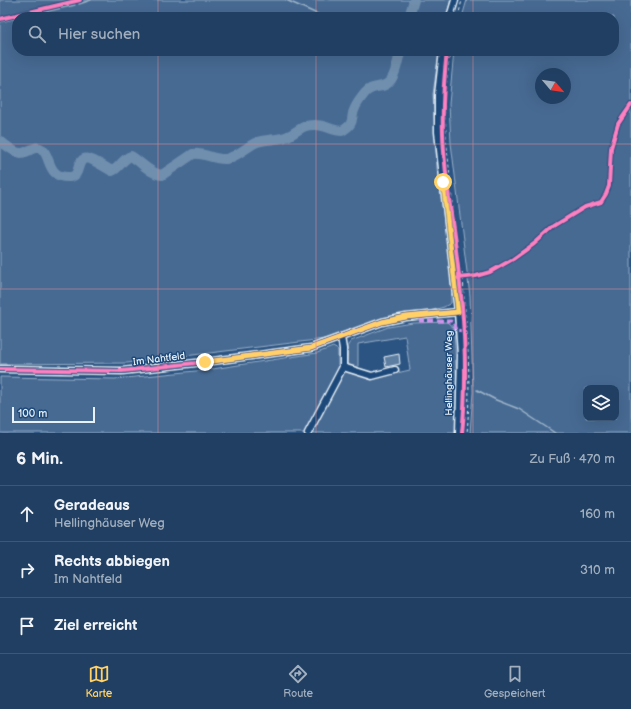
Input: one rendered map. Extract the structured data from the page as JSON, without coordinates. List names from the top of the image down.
{
  "streets": {
    "street": ["Im Nahtfeld", "Hellinghäuser Weg"]
  },
  "crossings": [
    ["Im Nahtfeld", "Hellinghäuser Weg"]
  ],
  "scale_bar": "100 m",
  "north": "bottom right",
  "page": {
    "search": "Hier suchen",
    "scale": "100 m",
    "heading": ["6 Min.", "Zu Fuß · 470 m"],
    "list": [
      ["Geradeaus", "Hellinghäuser Weg", "160 m"],
      ["Rechts abbiegen", "Im Nahtfeld", "310 m"],
      "Ziel erreicht"
    ],
    "nav": ["Karte", "Route", "Gespeichert"]
  }
}
